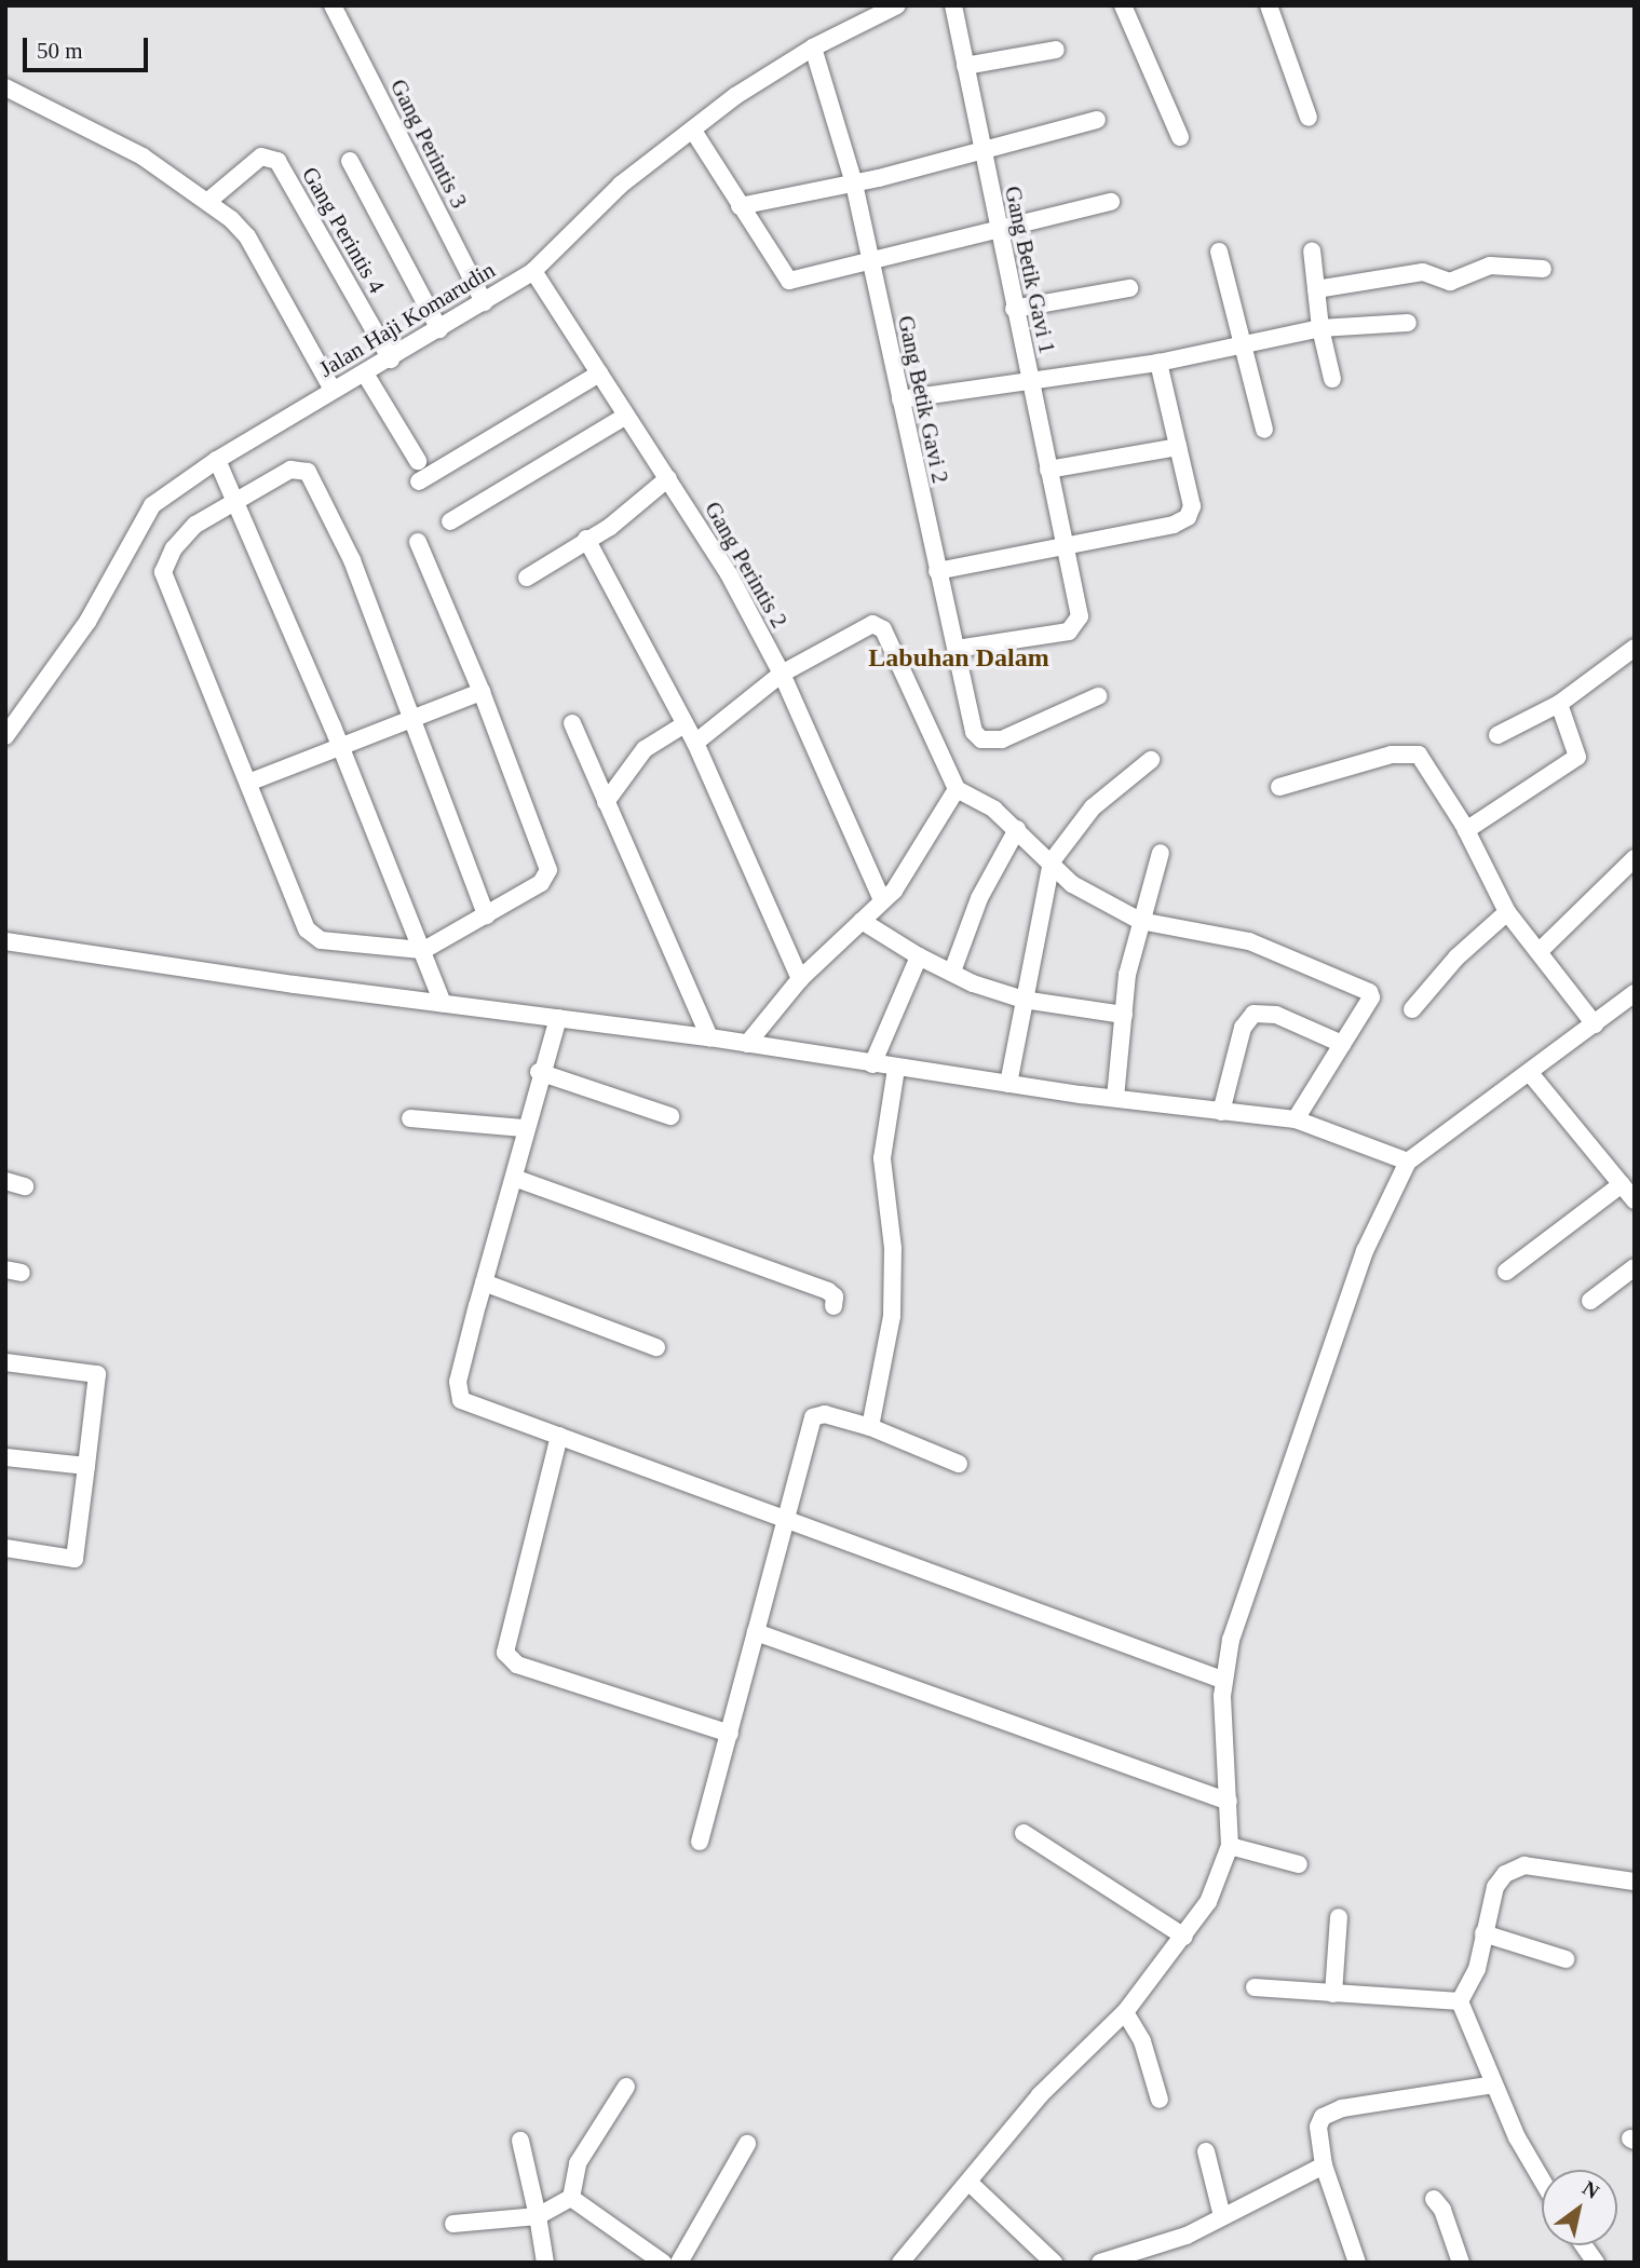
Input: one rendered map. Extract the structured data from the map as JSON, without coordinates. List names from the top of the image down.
{
  "streets": {
    "street": [
      "Gang Perintis 3",
      "Gang Perintis 4",
      "Gang Betik Gavi 1",
      "Jalan Haji Komarudin",
      "Gang Betik Gavi 2",
      "Gang Perintis 2"
    ]
  },
  "crossings": [
    ["Gang Perintis 3", "Jalan Haji Komarudin"],
    ["Gang Perintis 4", "Jalan Haji Komarudin"],
    ["Gang Betik Gavi 1", "Gang Betik Gavi 2"],
    ["Jalan Haji Komarudin", "Gang Betik Gavi 2"],
    ["Jalan Haji Komarudin", "Gang Perintis 2"]
  ],
  "districts": ["Labuhan Dalam"],
  "scale_bar": "50 m",
  "north": "top right"
}
